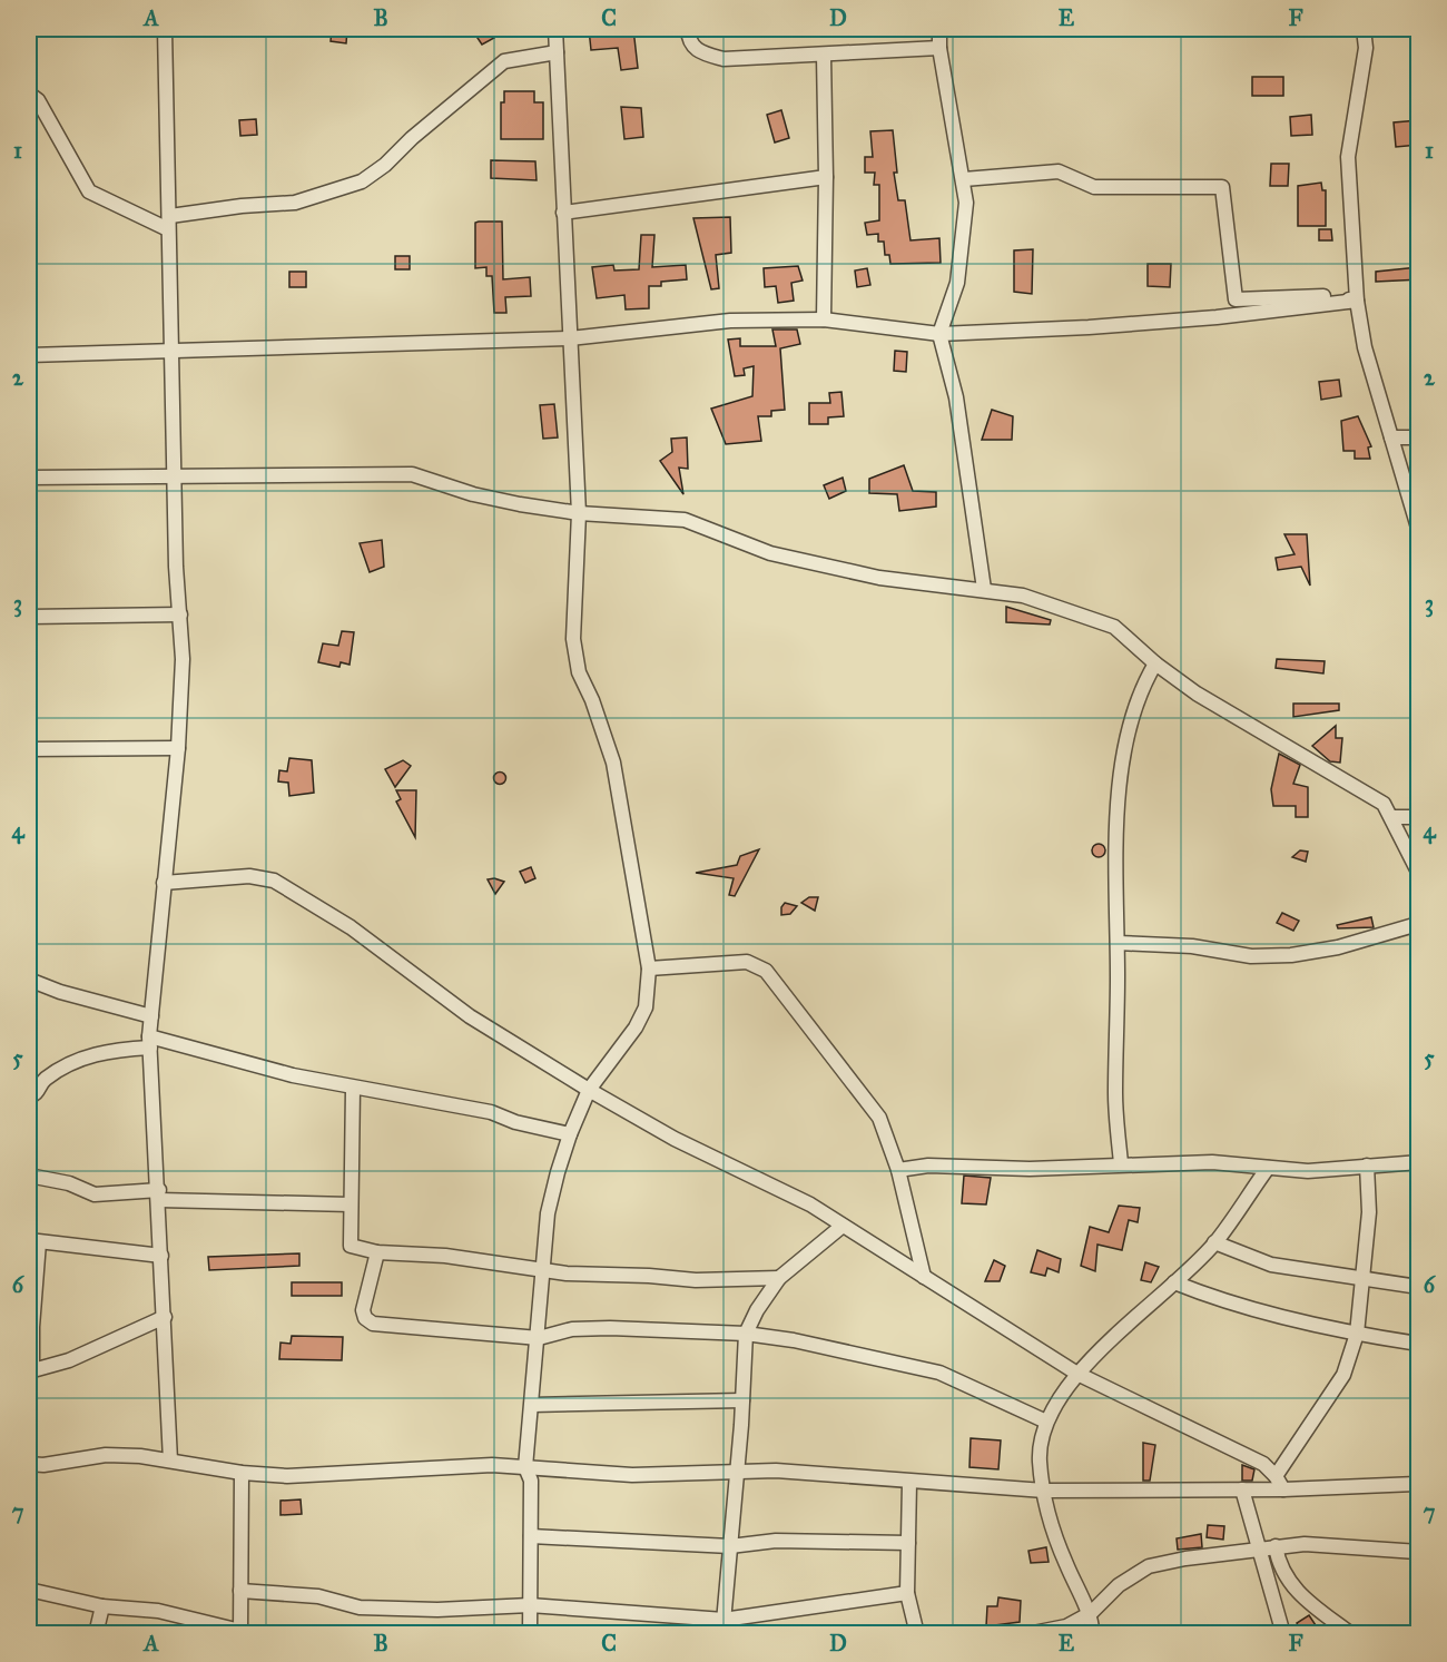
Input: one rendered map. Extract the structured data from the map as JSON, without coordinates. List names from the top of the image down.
{
  "grid": {
    "columns": [
      "A",
      "B",
      "C",
      "D",
      "E",
      "F"
    ],
    "rows": [
      "1",
      "2",
      "3",
      "4",
      "5",
      "6",
      "7"
    ]
  }
}
